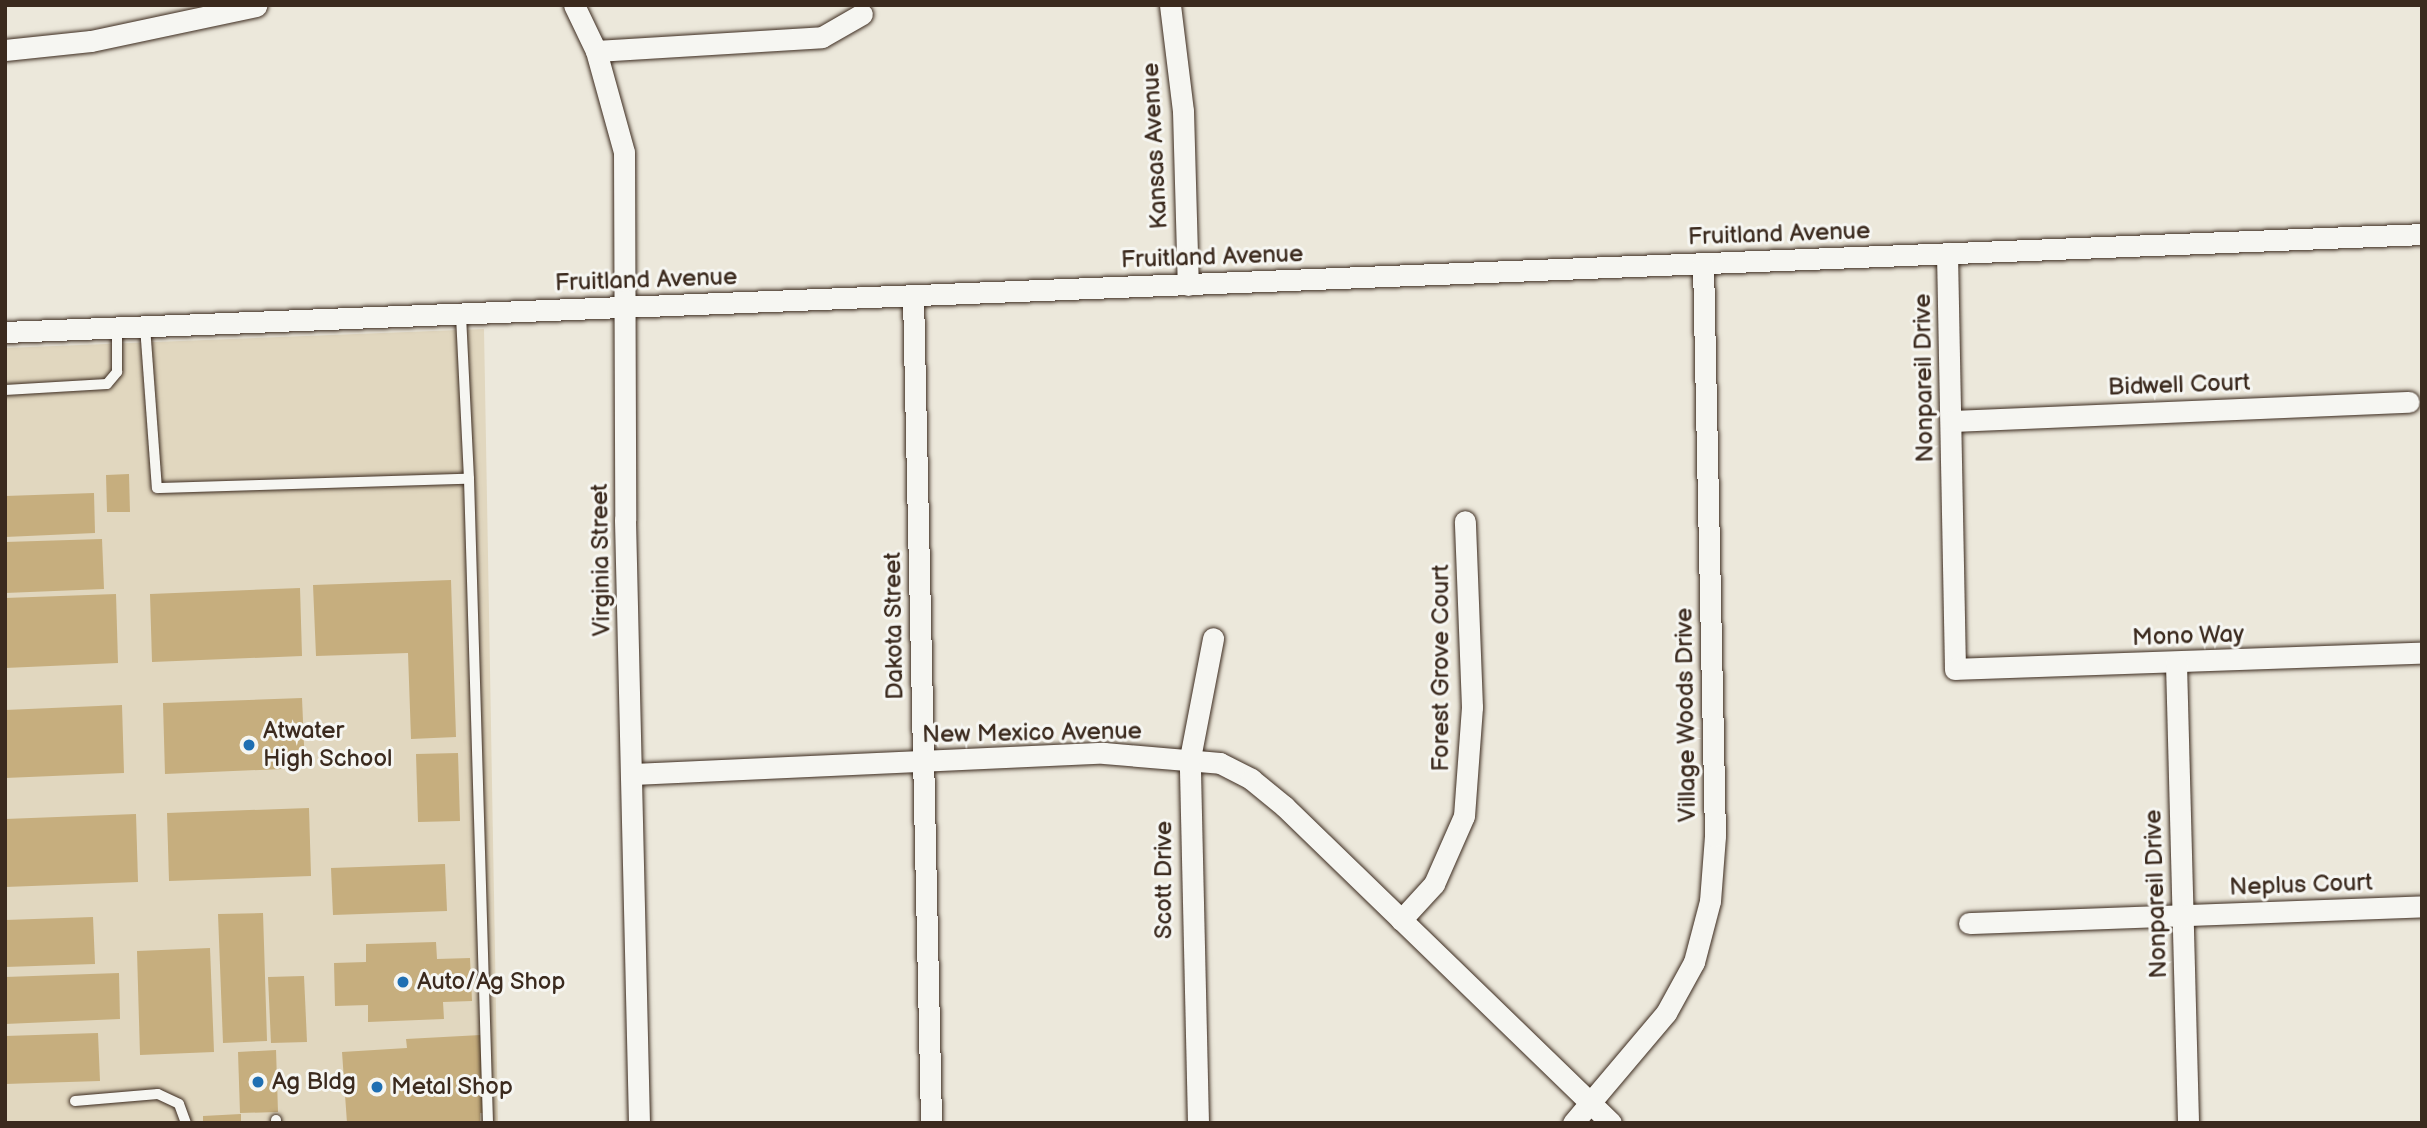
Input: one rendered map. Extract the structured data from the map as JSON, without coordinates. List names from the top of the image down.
{
  "streets": {
    "street": [
      "Kansas Avenue",
      "Fruitland Avenue",
      "Nonpareil Drive",
      "Bidwell Court",
      "Virginia Street",
      "Dakota Street",
      "Mono Way",
      "Forest Grove Court",
      "Village Woods Drive",
      "New Mexico Avenue",
      "Scott Drive",
      "Neplus Court"
    ]
  },
  "crossings": [
    ["Kansas Avenue", "Fruitland Avenue"],
    ["Fruitland Avenue", "Nonpareil Drive"],
    ["Fruitland Avenue", "Virginia Street"],
    ["Fruitland Avenue", "Dakota Street"],
    ["Fruitland Avenue", "Village Woods Drive"],
    ["Nonpareil Drive", "Bidwell Court"],
    ["Nonpareil Drive", "Mono Way"],
    ["Nonpareil Drive", "Neplus Court"],
    ["Virginia Street", "New Mexico Avenue"],
    ["Dakota Street", "New Mexico Avenue"],
    ["Forest Grove Court", "New Mexico Avenue"],
    ["Village Woods Drive", "New Mexico Avenue"],
    ["New Mexico Avenue", "Scott Drive"]
  ],
  "places": [
    "Atwater High School",
    "Auto/Ag Shop",
    "Ag Bldg",
    "Metal Shop"
  ]
}
